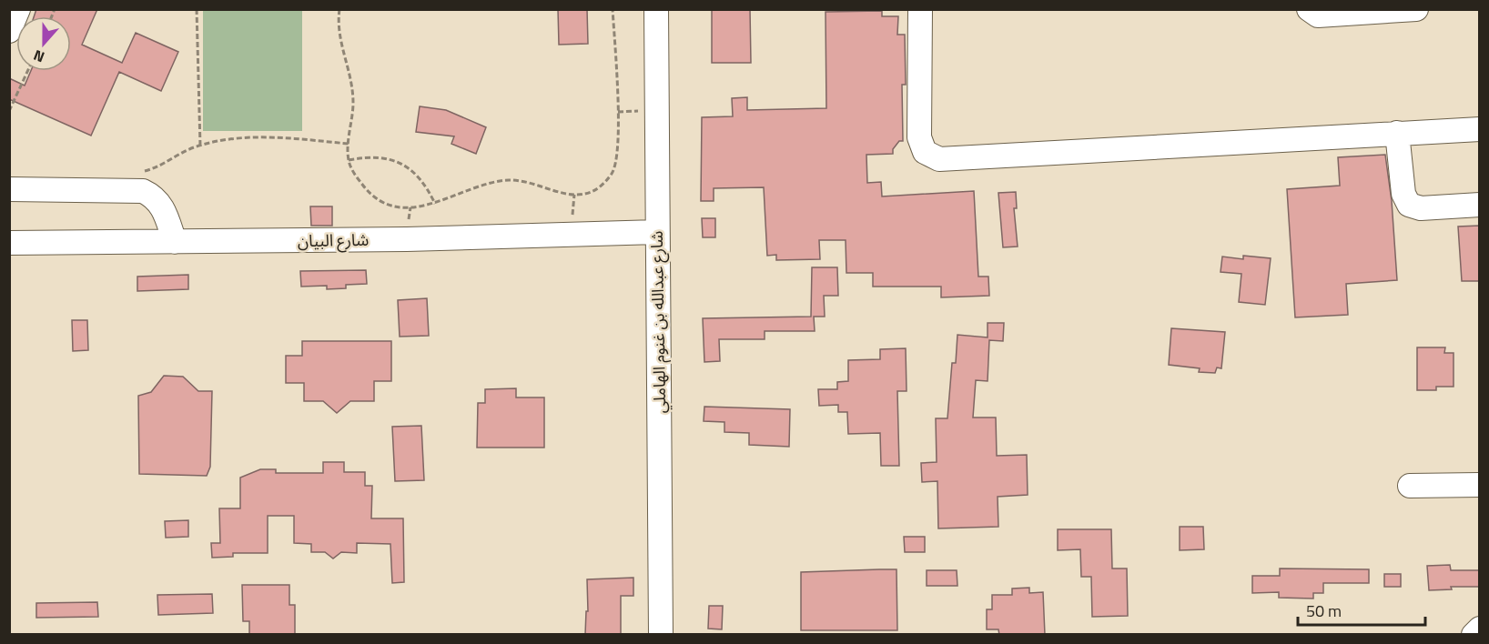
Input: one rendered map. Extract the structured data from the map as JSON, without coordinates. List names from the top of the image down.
{
  "streets": {
    "street": ["شارع البيان", "شارع عبدالله بن غنوم الهاملي"]
  },
  "crossings": [
    ["شارع البيان", "شارع عبدالله بن غنوم الهاملي"]
  ],
  "scale_bar": "50 m",
  "north": "bottom"
}
